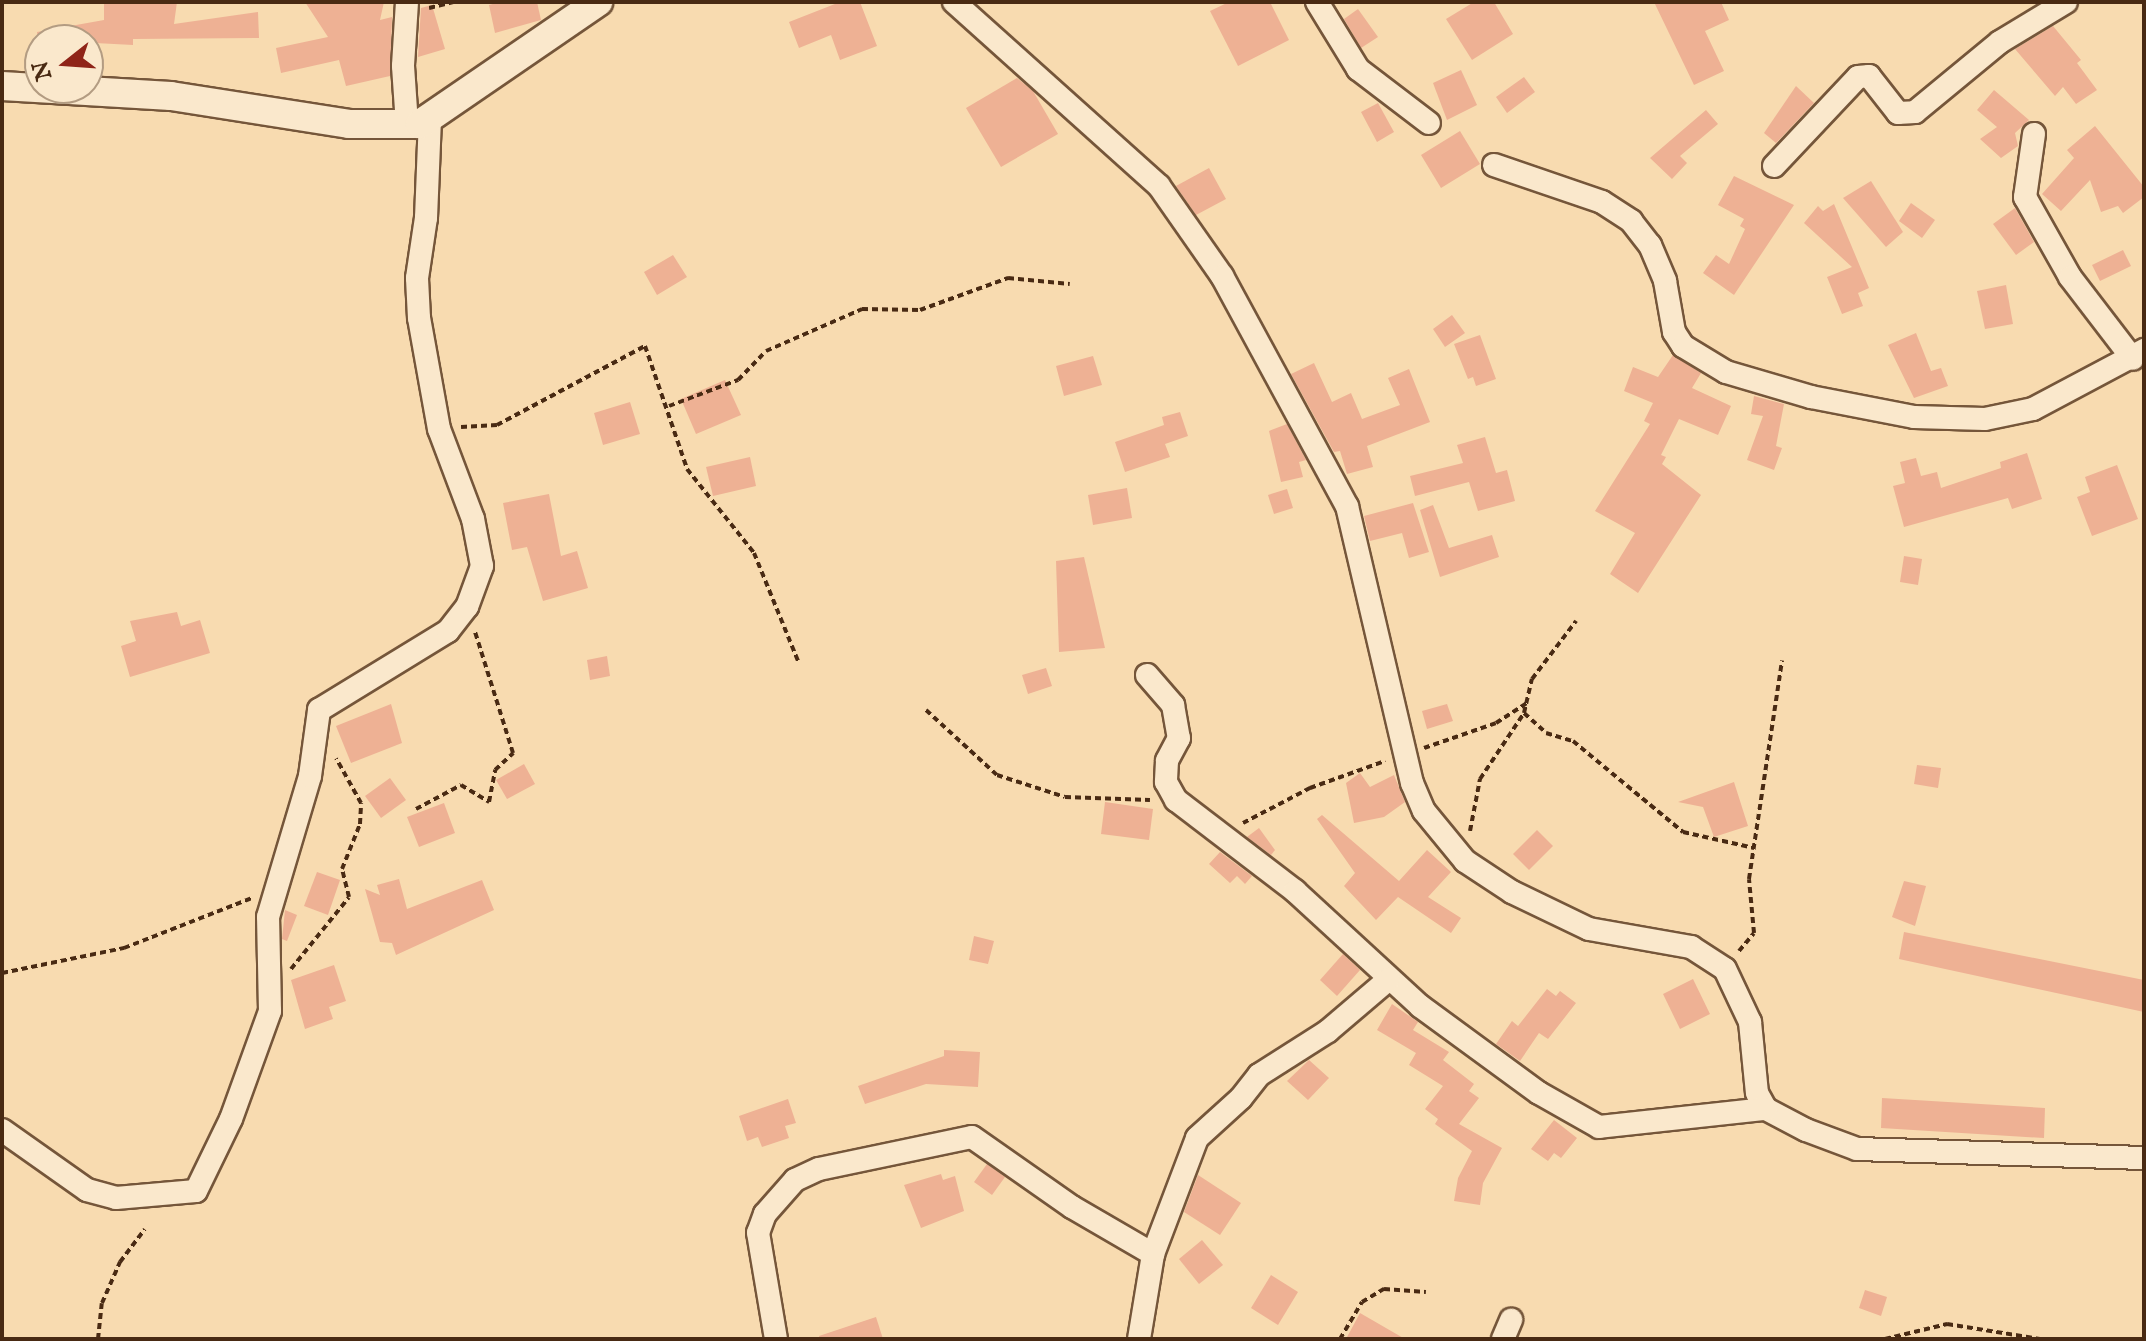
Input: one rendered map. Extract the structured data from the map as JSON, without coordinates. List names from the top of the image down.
{
  "north": "left"
}
